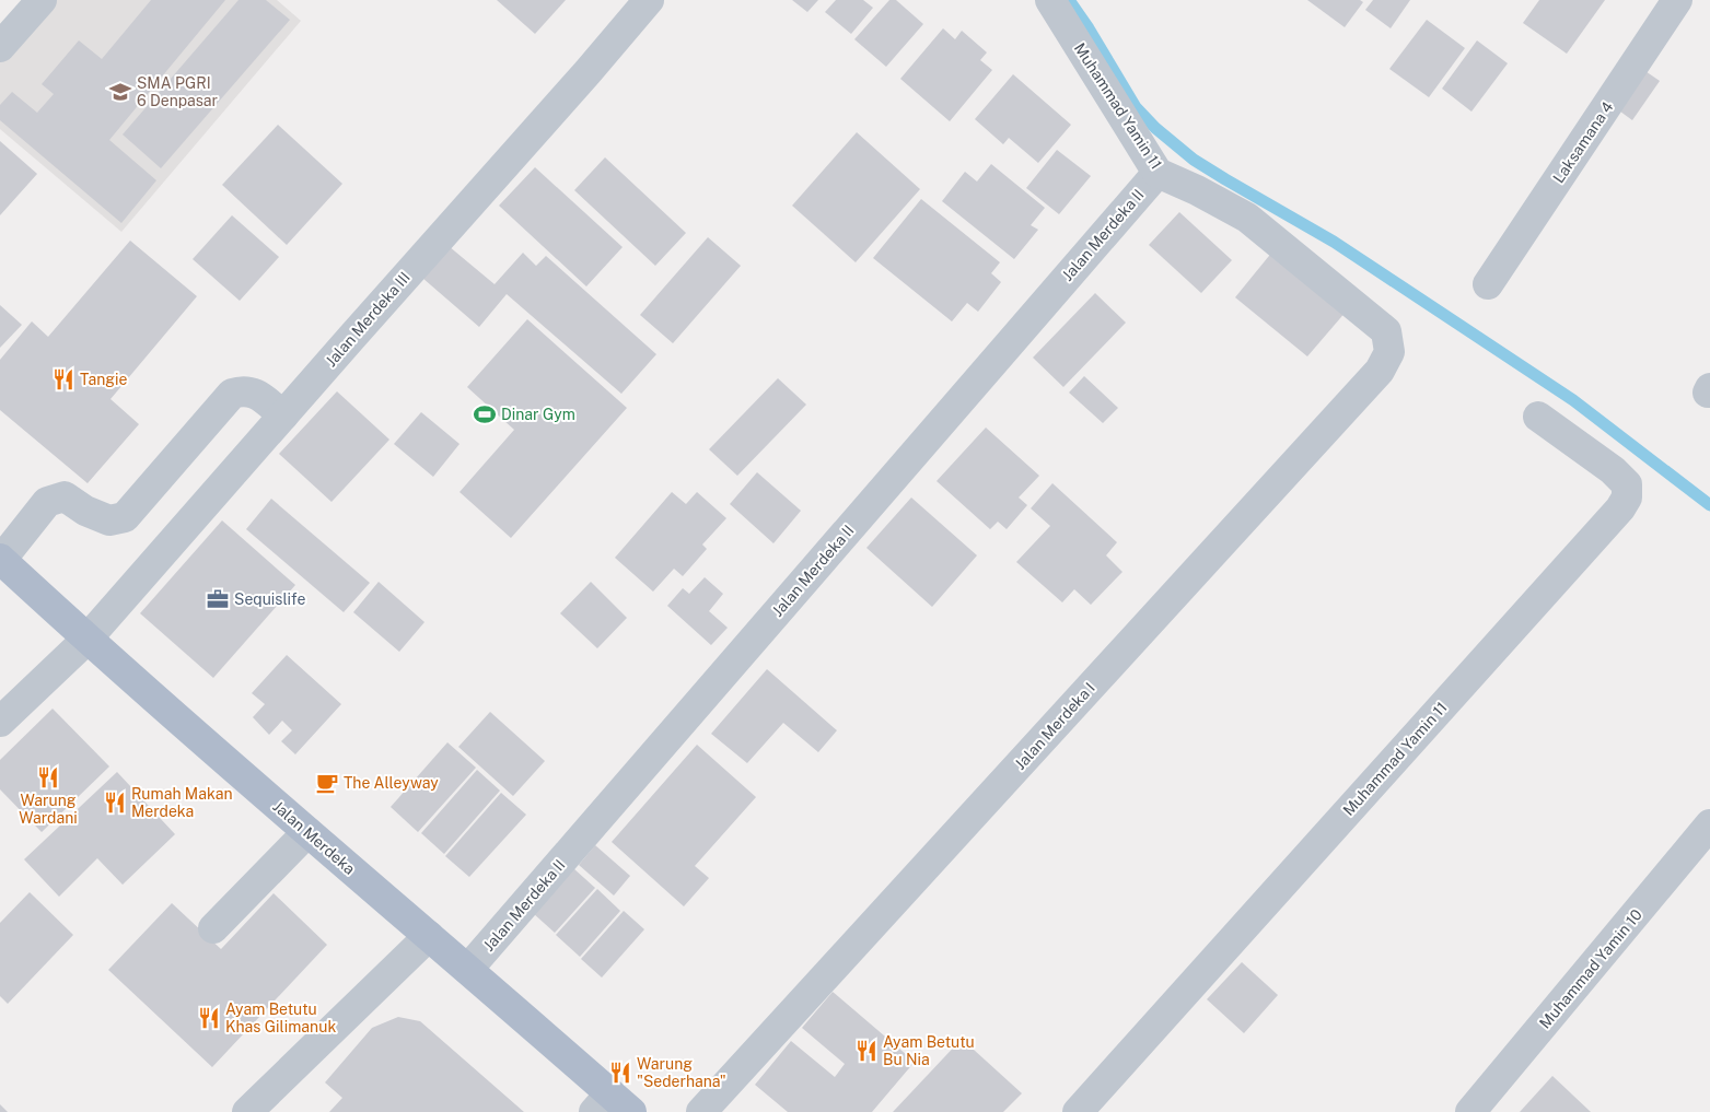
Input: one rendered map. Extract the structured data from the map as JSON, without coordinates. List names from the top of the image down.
{
  "streets": {
    "main road": ["Jalan Merdeka"],
    "street": [
      "Muhammad Yamin 11",
      "Laksamana 4",
      "Jalan Merdeka II",
      "Jalan Merdeka III",
      "Jalan Merdeka I",
      "Muhammad Yamin 10"
    ]
  },
  "crossings": [
    ["Muhammad Yamin 11", "Jalan Merdeka II"],
    ["Muhammad Yamin 11", "Jalan Merdeka I"],
    ["Jalan Merdeka II", "Jalan Merdeka"],
    ["Jalan Merdeka III", "Jalan Merdeka"]
  ],
  "places": {
    "school or university": ["SMA PGRI 6 Denpasar"],
    "restaurant": [
      "Tangie",
      "Warung Wardani",
      "Rumah Makan Merdeka",
      "Ayam Betutu Khas Gilimanuk",
      "Ayam Betutu Bu Nia",
      "Warung \"Sederhana\""
    ],
    "sports": ["Dinar Gym"],
    "office": ["Sequislife"],
    "cafe": ["The Alleyway"]
  }
}
